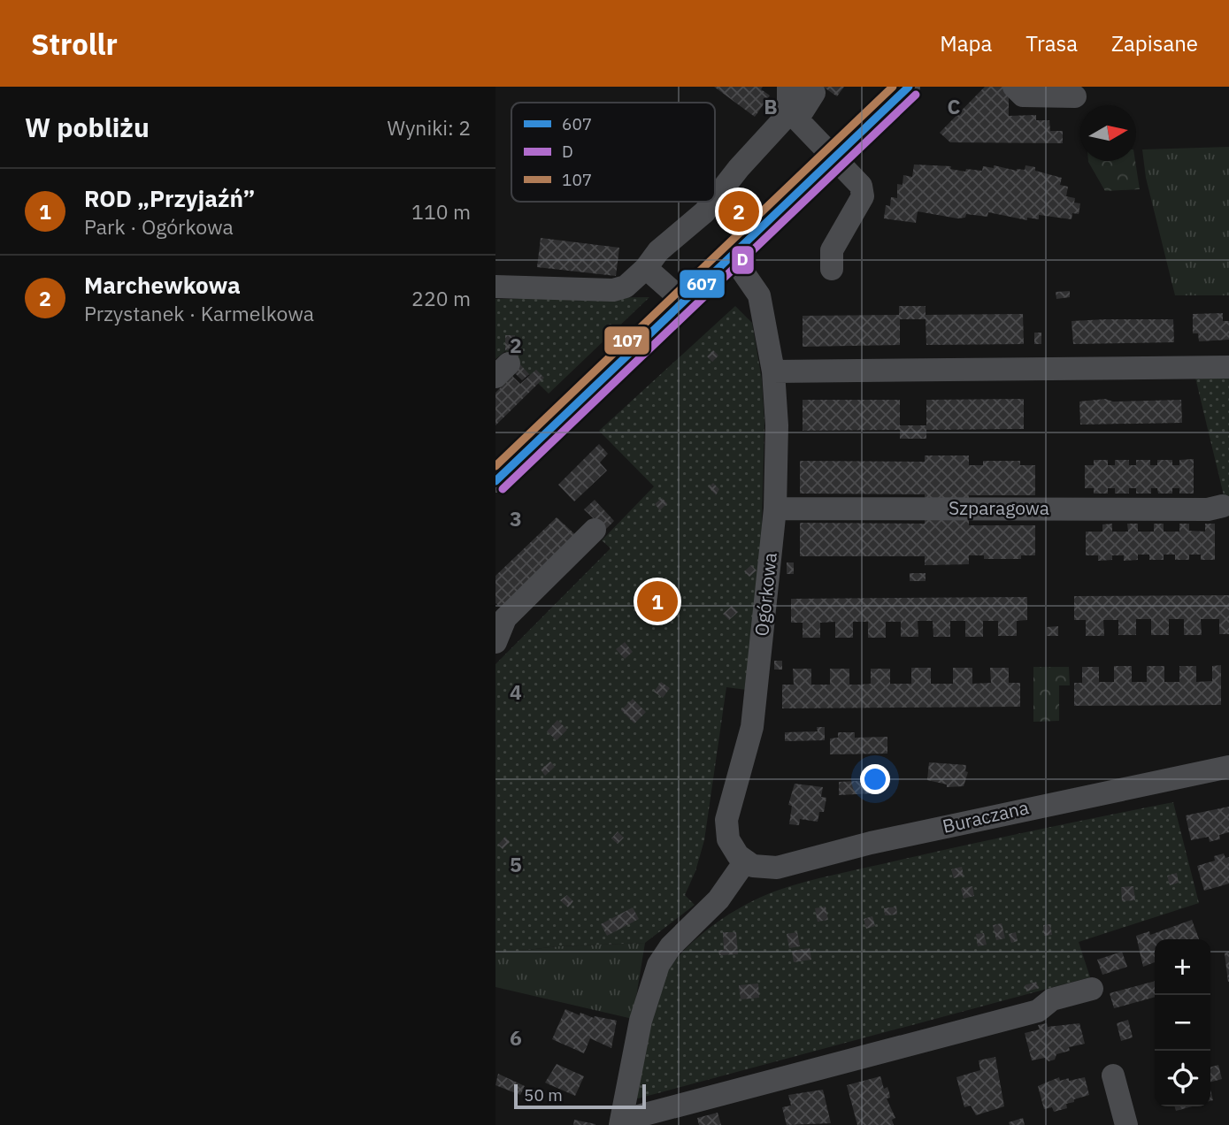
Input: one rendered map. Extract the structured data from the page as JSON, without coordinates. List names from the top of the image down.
{
  "streets": {
    "street": ["Szparagowa", "Ogórkowa", "Buraczana"]
  },
  "crossings": [
    ["Szparagowa", "Ogórkowa"],
    ["Ogórkowa", "Buraczana"]
  ],
  "lines": ["transit line 607", "transit line 107", "transit line D"],
  "legend": ["607", "D", "107"],
  "scale_bar": "50 m",
  "north": "right",
  "page": {
    "header": "Strollr",
    "nav": ["Mapa", "Trasa", "Zapisane"],
    "heading": ["W pobliżu", "Wyniki: 2"],
    "list": [
      {
        "mark": "1",
        "name": "ROD „Przyjaźń”",
        "note": "Park · Ogórkowa",
        "value": "110 m"
      },
      {
        "mark": "2",
        "name": "Marchewkowa",
        "note": "Przystanek · Karmelkowa",
        "value": "220 m"
      }
    ],
    "pins": ["2", "1"],
    "map_buttons": ["+", "−"],
    "scale": "50 m"
  },
  "grid": {
    "columns": ["B", "C"],
    "rows": [
      "2",
      "3",
      "4",
      "5",
      "6"
    ]
  }
}
